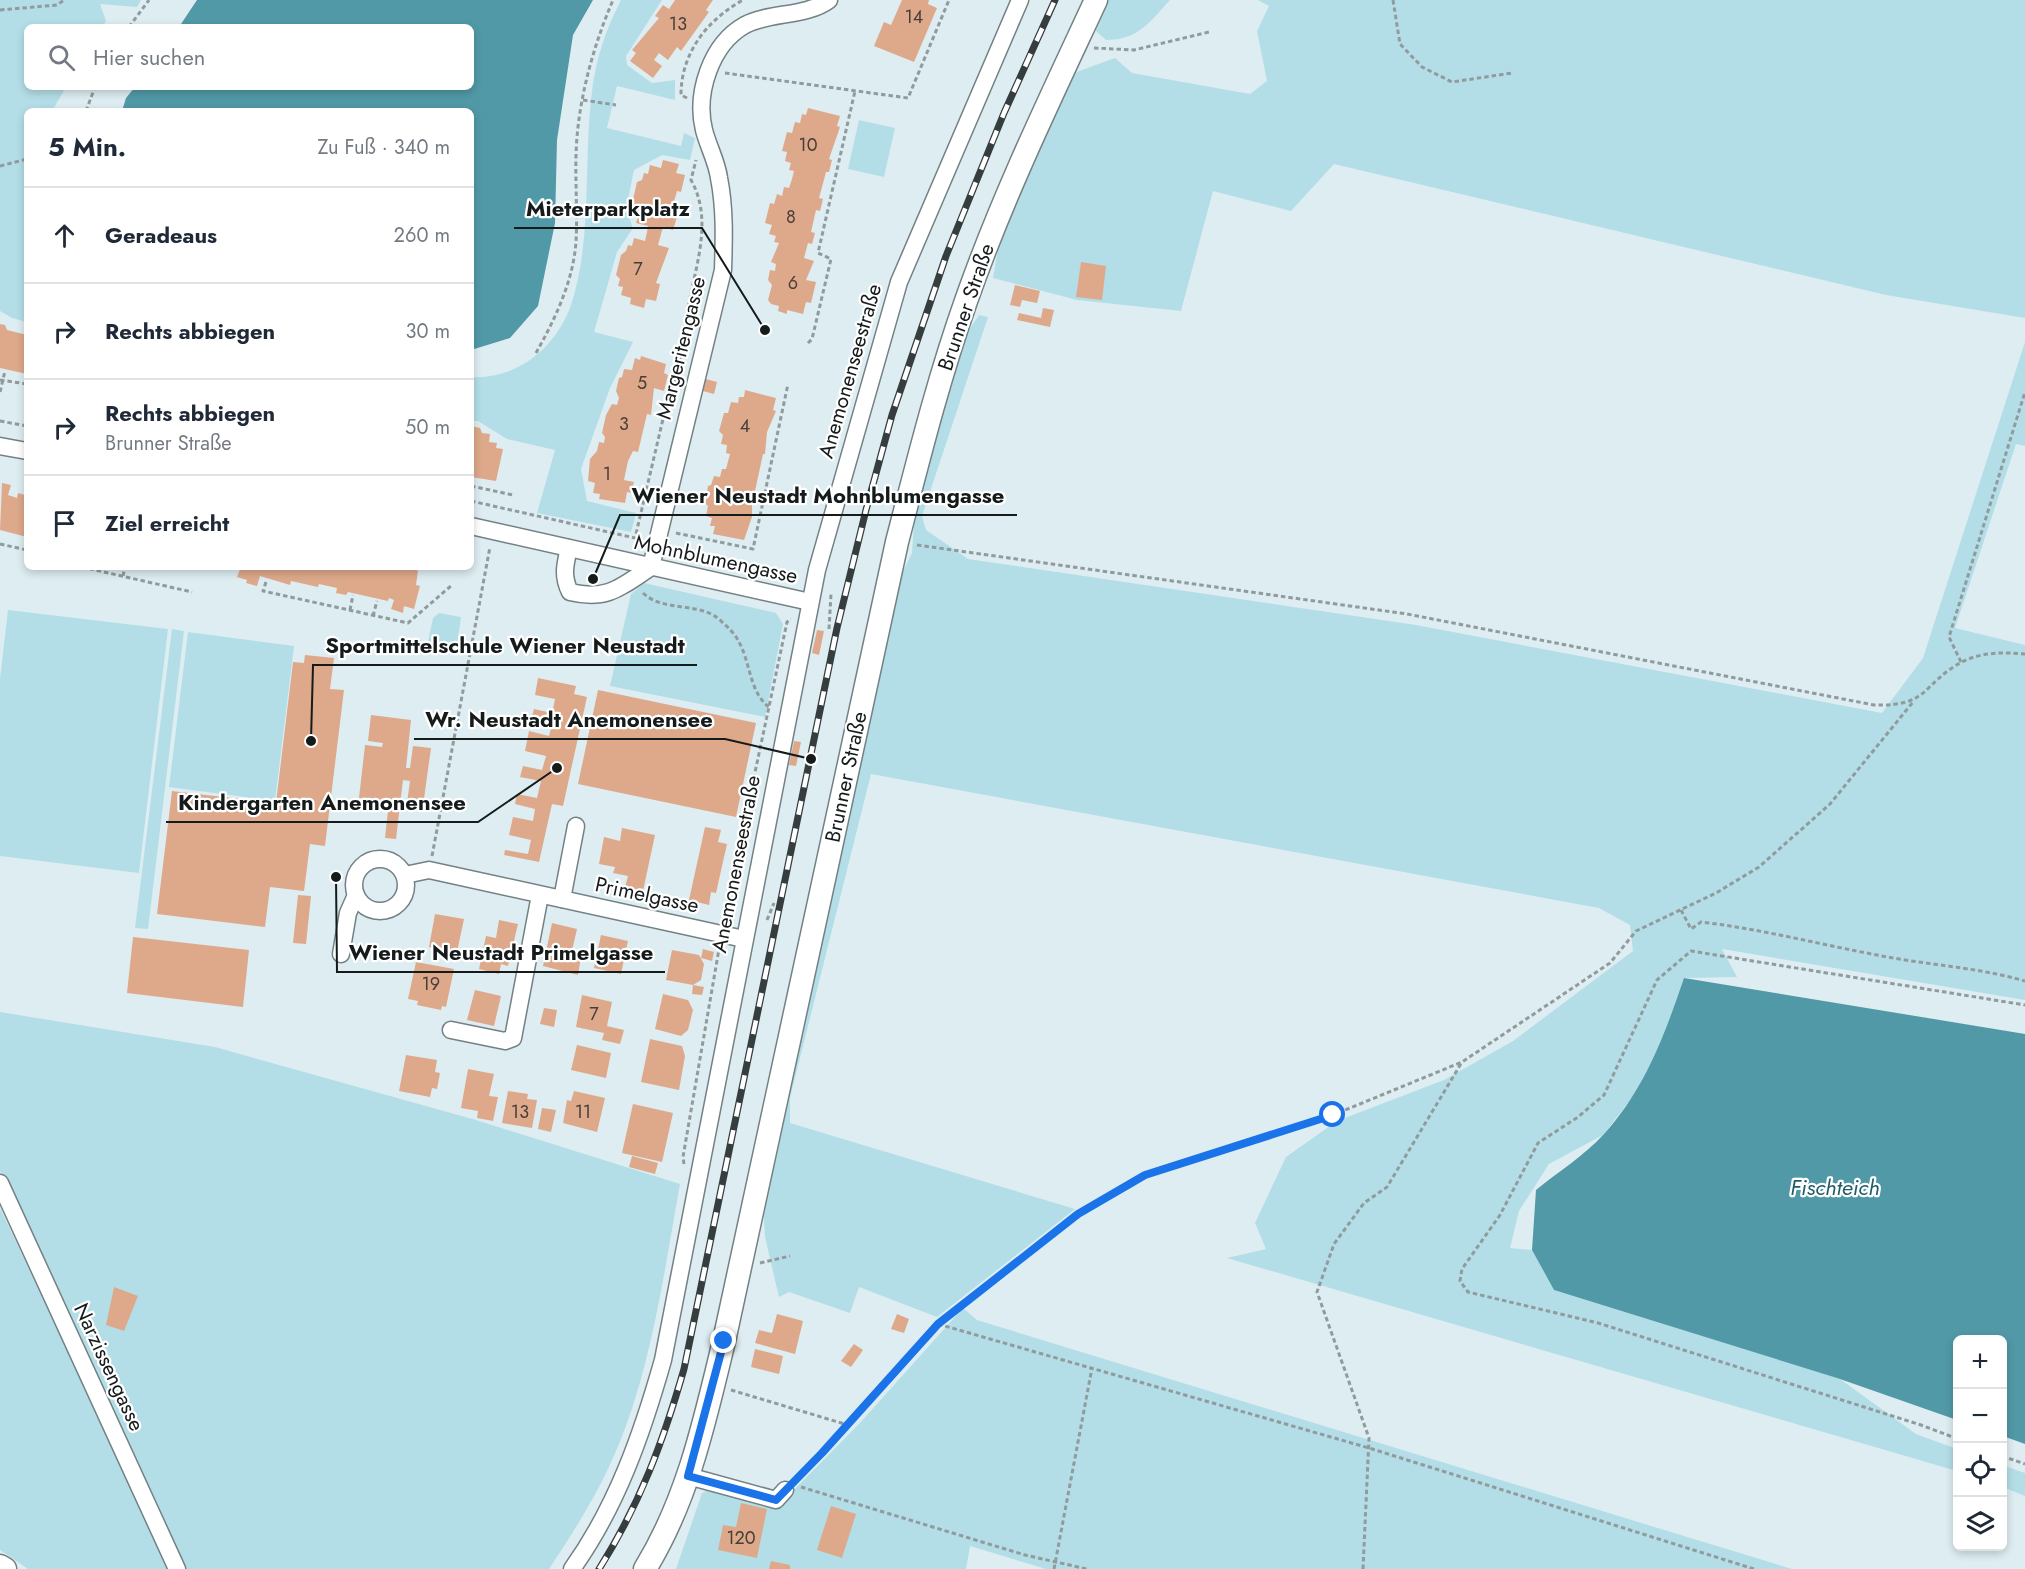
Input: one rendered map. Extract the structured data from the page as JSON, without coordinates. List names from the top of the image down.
{
  "streets": {
    "main road": ["Brunner Straße"],
    "street": [
      "Margeritengasse",
      "Anemonenseestraße",
      "Mohnblumengasse",
      "Primelgasse",
      "Narzissengasse"
    ]
  },
  "crossings": [
    ["Margeritengasse", "Mohnblumengasse"],
    ["Anemonenseestraße", "Mohnblumengasse"],
    ["Anemonenseestraße", "Primelgasse"]
  ],
  "water": ["Fischteich"],
  "places": [
    "Mieterparkplatz",
    "Wiener Neustadt Mohnblumengasse",
    "Sportmittelschule Wiener Neustadt",
    "Wr. Neustadt Anemonensee",
    "Kindergarten Anemonensee",
    "Wiener Neustadt Primelgasse"
  ],
  "house_numbers": [
    "14",
    "13",
    "10",
    "8",
    "7",
    "6",
    "5",
    "3",
    "4",
    "1",
    "19",
    "7",
    "13",
    "11",
    "120"
  ],
  "page": {
    "search": "Hier suchen",
    "heading": ["5 Min.", "Zu Fuß · 340 m"],
    "list": [
      ["Geradeaus", "260 m"],
      ["Rechts abbiegen", "30 m"],
      ["Rechts abbiegen", "Brunner Straße", "50 m"],
      "Ziel erreicht"
    ],
    "map_buttons": ["+", "−"]
  }
}
